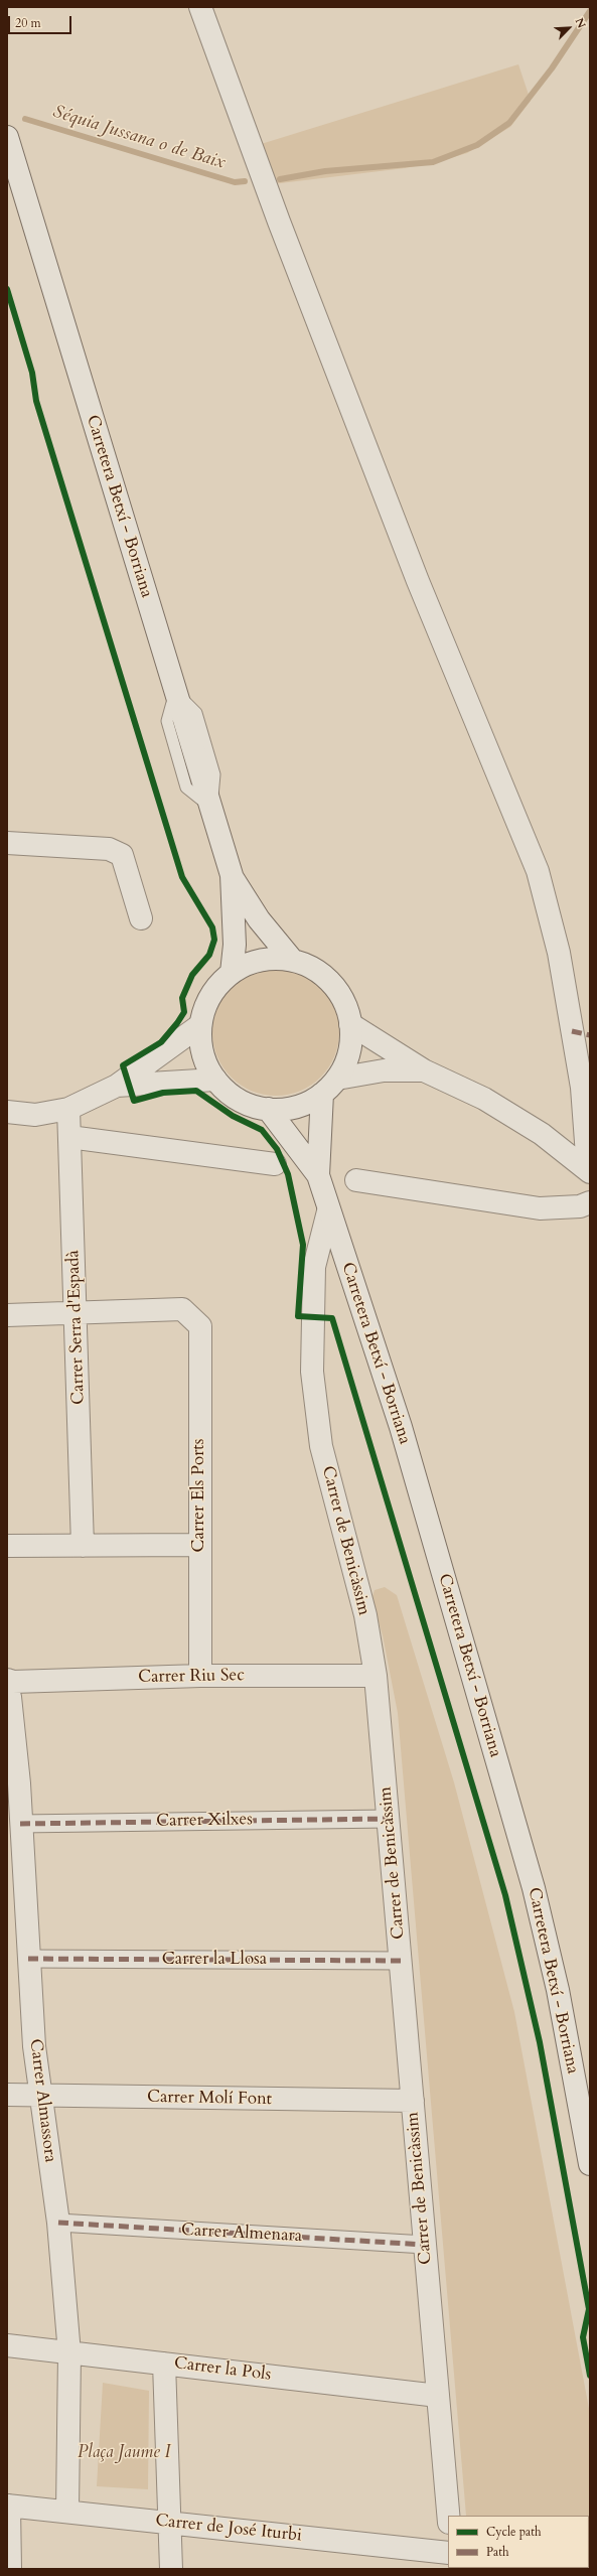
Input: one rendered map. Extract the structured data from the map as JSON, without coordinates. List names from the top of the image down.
{
  "streets": {
    "street": [
      "Carretera Betxí - Borriana",
      "Carrer Serra d'Espadà",
      "Carrer Els Ports",
      "Carrer de Benicàssim",
      "Carrer Riu Sec",
      "Carrer Xilxes",
      "Carrer la Llosa",
      "Carrer Molí Font",
      "Carrer Almassora",
      "Carrer Almenara",
      "Carrer la Pols",
      "Carrer de José Iturbi"
    ]
  },
  "crossings": [
    ["Carretera Betxí - Borriana", "Carrer de Benicàssim"],
    ["Carrer Serra d'Espadà", "Carrer Els Ports"],
    ["Carrer Els Ports", "Carrer Riu Sec"],
    ["Carrer de Benicàssim", "Carrer Riu Sec"],
    ["Carrer de Benicàssim", "Carrer Xilxes"],
    ["Carrer de Benicàssim", "Carrer la Llosa"],
    ["Carrer de Benicàssim", "Carrer Molí Font"],
    ["Carrer de Benicàssim", "Carrer Almenara"],
    ["Carrer de Benicàssim", "Carrer la Pols"],
    ["Carrer Xilxes", "Carrer Almassora"],
    ["Carrer la Llosa", "Carrer Almassora"],
    ["Carrer Molí Font", "Carrer Almassora"],
    ["Carrer Almassora", "Carrer Almenara"],
    ["Carrer Almassora", "Carrer la Pols"],
    ["Carrer Almassora", "Carrer de José Iturbi"]
  ],
  "water": ["Séquia Jussana o de Baix"],
  "parks": ["Plaça Jaume I"],
  "legend": ["Cycle path", "Path"],
  "scale_bar": "20 m",
  "north": "top right"
}
